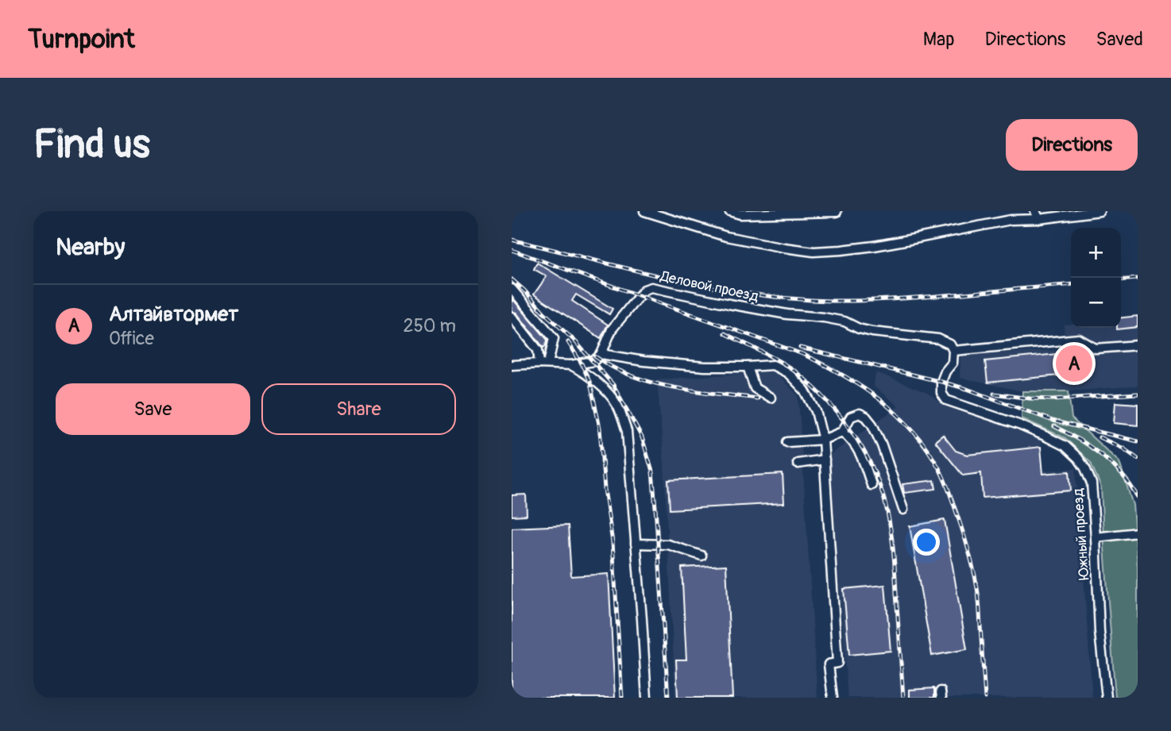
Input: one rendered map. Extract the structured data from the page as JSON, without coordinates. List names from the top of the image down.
{
  "streets": {
    "street": ["Деловой проезд", "Южный проезд"]
  },
  "crossings": [
    ["Деловой проезд", "Южный проезд"]
  ],
  "page": {
    "header": "Turnpoint",
    "nav": ["Map", "Directions", "Saved"],
    "buttons": [
      "Directions",
      ["Save", "Share"]
    ],
    "title": "Find us",
    "heading": "Nearby",
    "map_buttons": ["+", "−"],
    "list": [
      {
        "mark": "A",
        "name": "Алтайвтормет",
        "note": "Office",
        "value": "250 m"
      }
    ],
    "pins": "A"
  }
}
